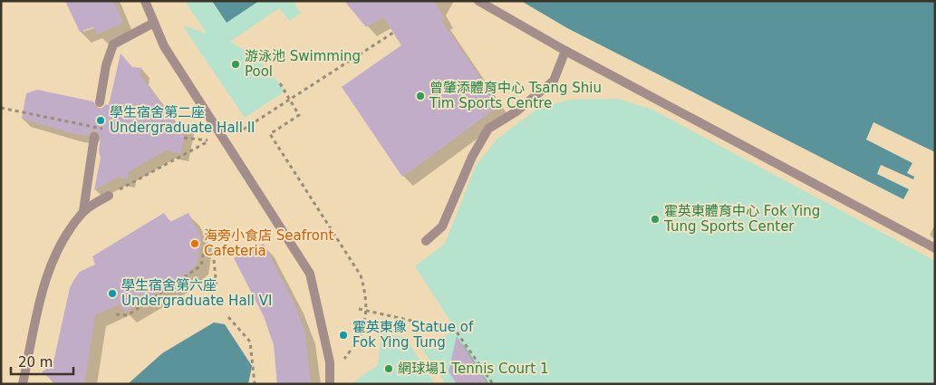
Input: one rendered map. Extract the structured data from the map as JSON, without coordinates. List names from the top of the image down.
{
  "places": [
    "游泳池 Swimming Pool",
    "曾肇添體育中心 Tsang Shiu Tim Sports Centre",
    "學生宿舍第二座 Undergraduate Hall II",
    "霍英東體育中心 Fok Ying Tung Sports Center",
    "海旁小食店 Seafront Cafeteria",
    "學生宿舍第六座 Undergraduate Hall VI",
    "霍英東像 Statue of Fok Ying Tung",
    "網球場1 Tennis Court 1"
  ],
  "scale_bar": "20 m"
}
